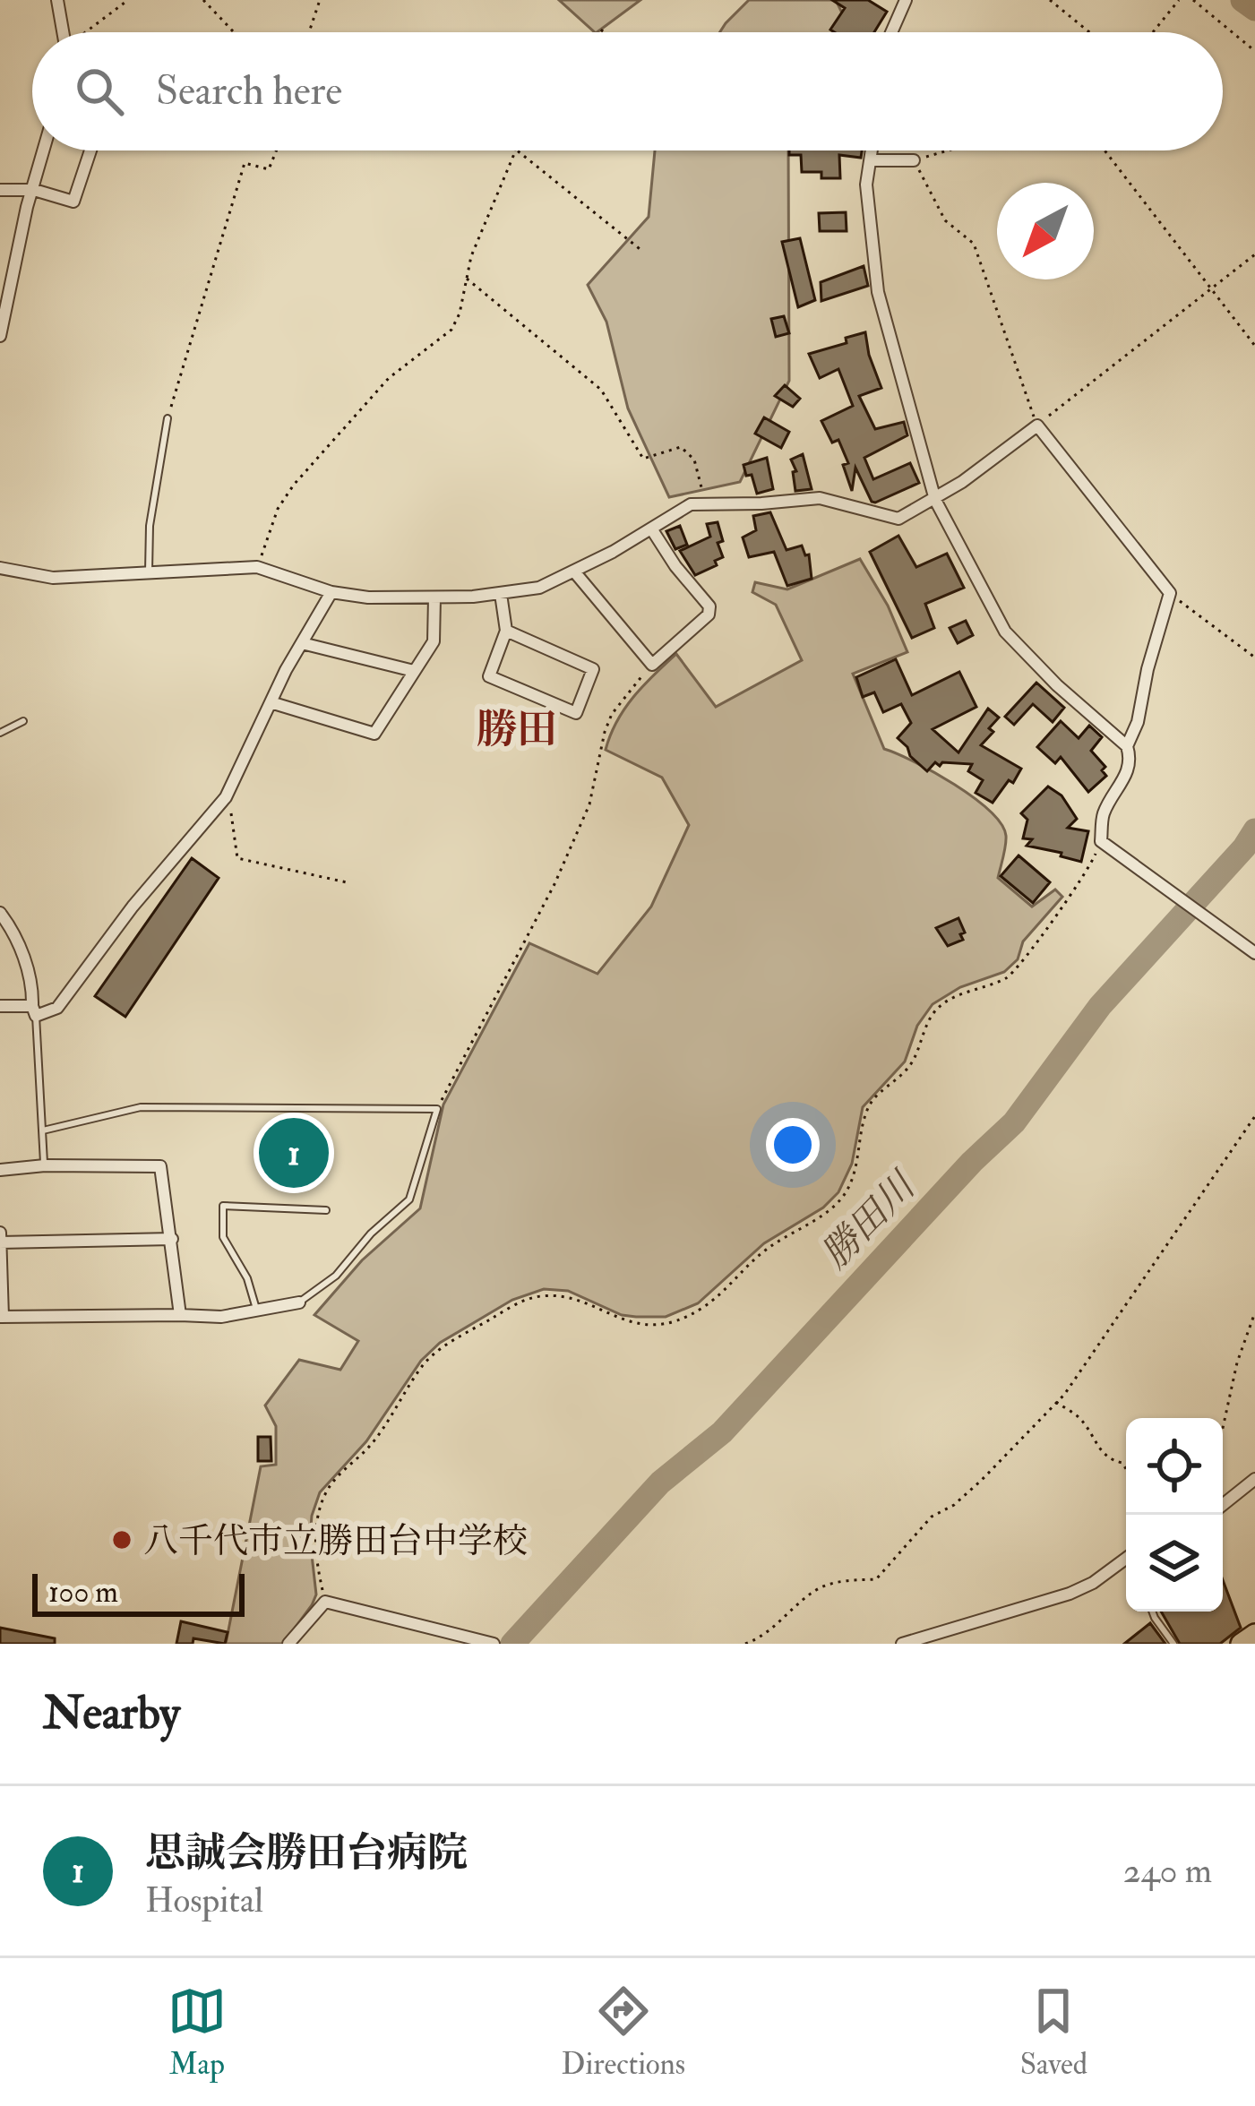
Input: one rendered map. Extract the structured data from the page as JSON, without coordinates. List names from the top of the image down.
{
  "districts": ["勝田"],
  "water": ["勝田川"],
  "places": ["八千代市立勝田台中学校"],
  "scale_bar": "100 m",
  "north": "bottom left",
  "page": {
    "search": "Search here",
    "pins": "1",
    "scale": "100 m",
    "heading": "Nearby",
    "list": [
      {
        "mark": "1",
        "name": "思誠会勝田台病院",
        "note": "Hospital",
        "value": "240 m"
      }
    ],
    "nav": ["Map", "Directions", "Saved"]
  }
}
